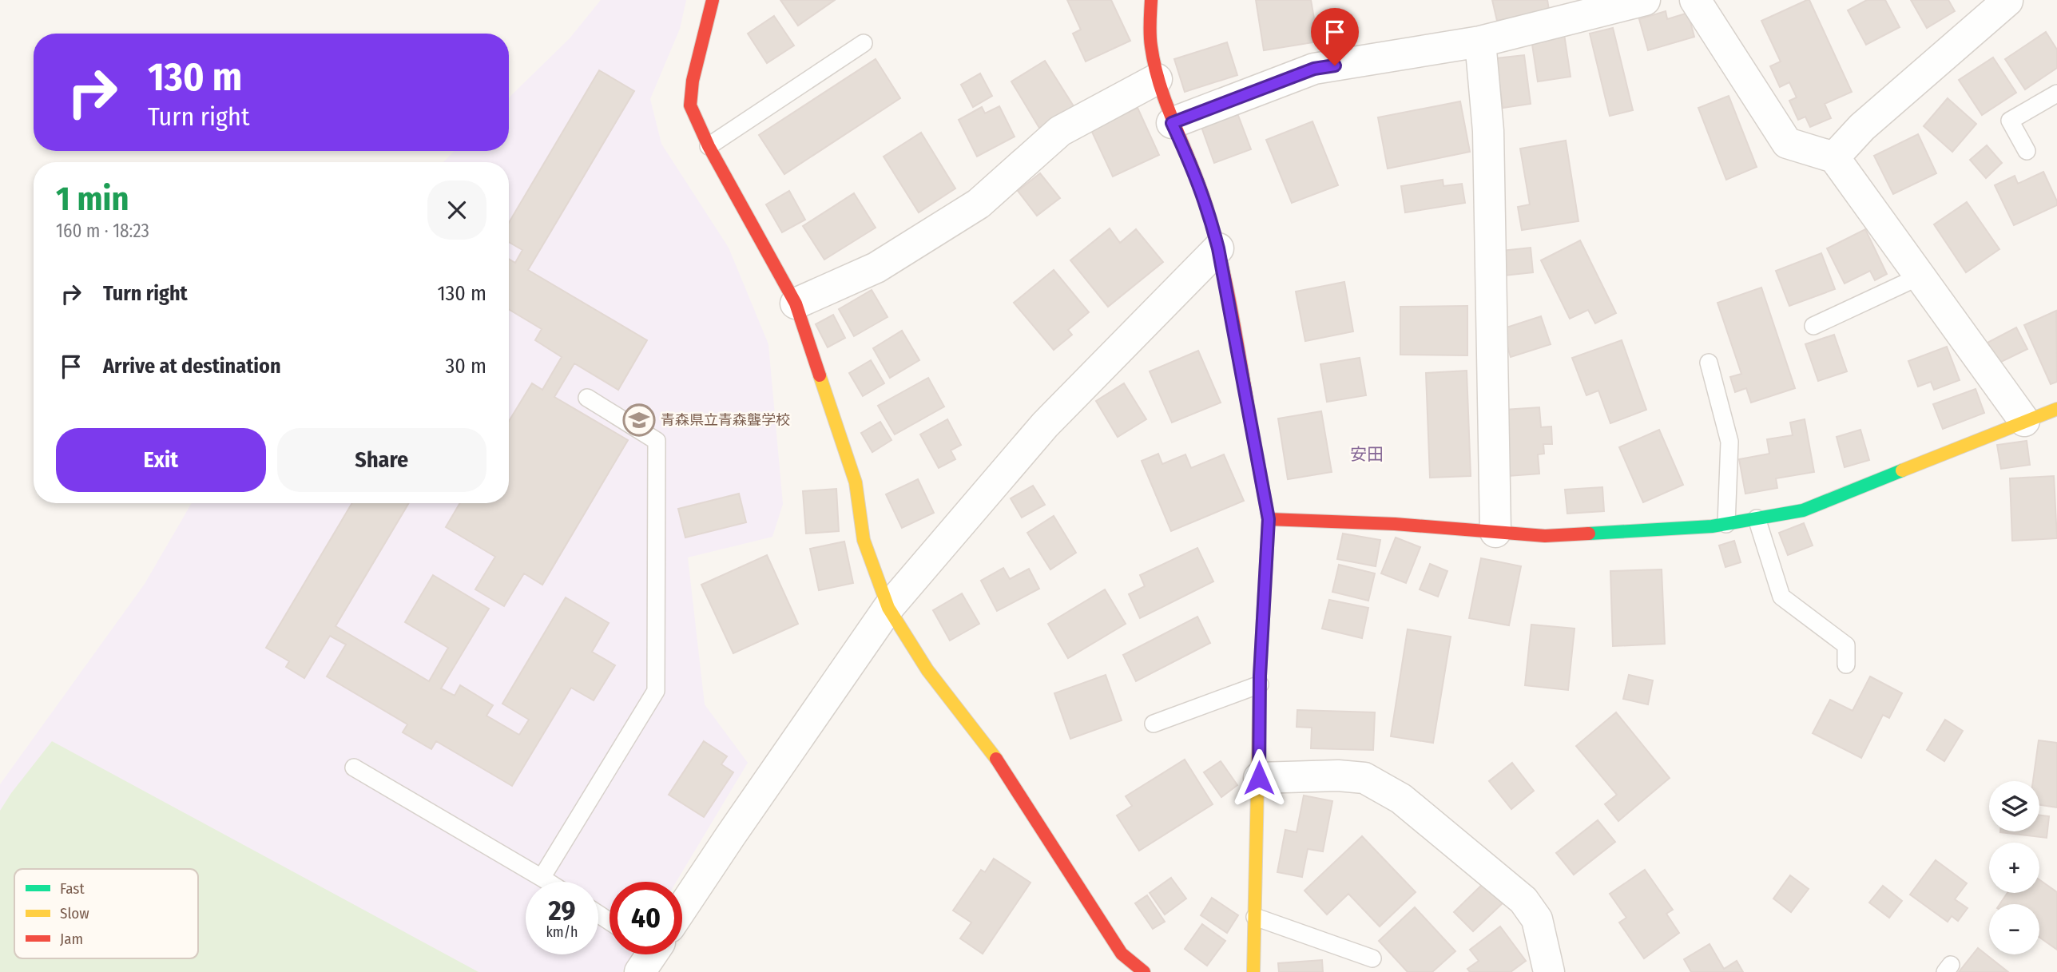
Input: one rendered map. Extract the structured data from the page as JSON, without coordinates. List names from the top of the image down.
{
  "districts": ["安田"],
  "places": {
    "school or university": ["青森県立青森聾学校"]
  },
  "legend": ["Fast", "Slow", "Jam"],
  "page": {
    "turn": ["130 m", "Turn right"],
    "heading": ["1 min", "160 m · 18:23"],
    "list": [
      {
        "name": "Turn right",
        "value": "130 m"
      },
      {
        "name": "Arrive at destination",
        "value": "30 m"
      }
    ],
    "buttons": ["Exit", "Share"],
    "map_buttons": ["+", "−"],
    "speed": "29 km/h",
    "limit": "40"
  }
}
